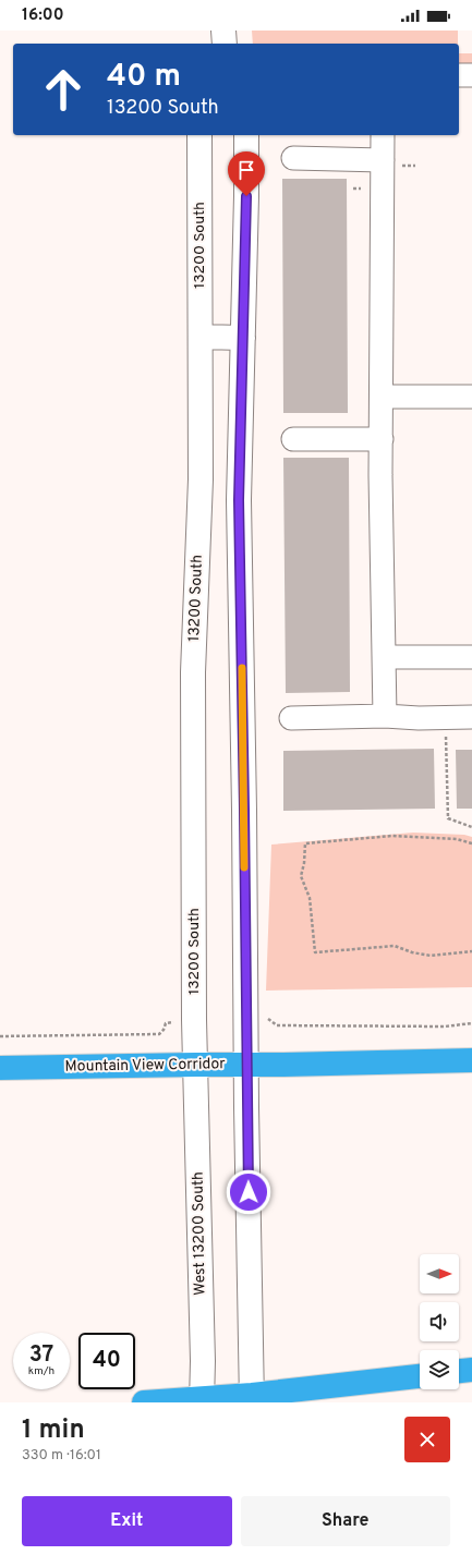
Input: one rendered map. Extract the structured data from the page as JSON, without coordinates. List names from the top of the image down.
{
  "streets": {
    "highway": ["Mountain View Corridor"],
    "street": ["13200 South", "West 13200 South"]
  },
  "crossings": [
    ["13200 South", "Mountain View Corridor"],
    ["13200 South", "West 13200 South"],
    ["Mountain View Corridor", "West 13200 South"]
  ],
  "north": "right",
  "page": {
    "status": "16:00",
    "turn": ["40 m", "13200 South"],
    "speed": "37 km/h",
    "limit": "40",
    "heading": ["1 min", "330 m · 16:01"],
    "buttons": ["Exit", "Share"]
  }
}
